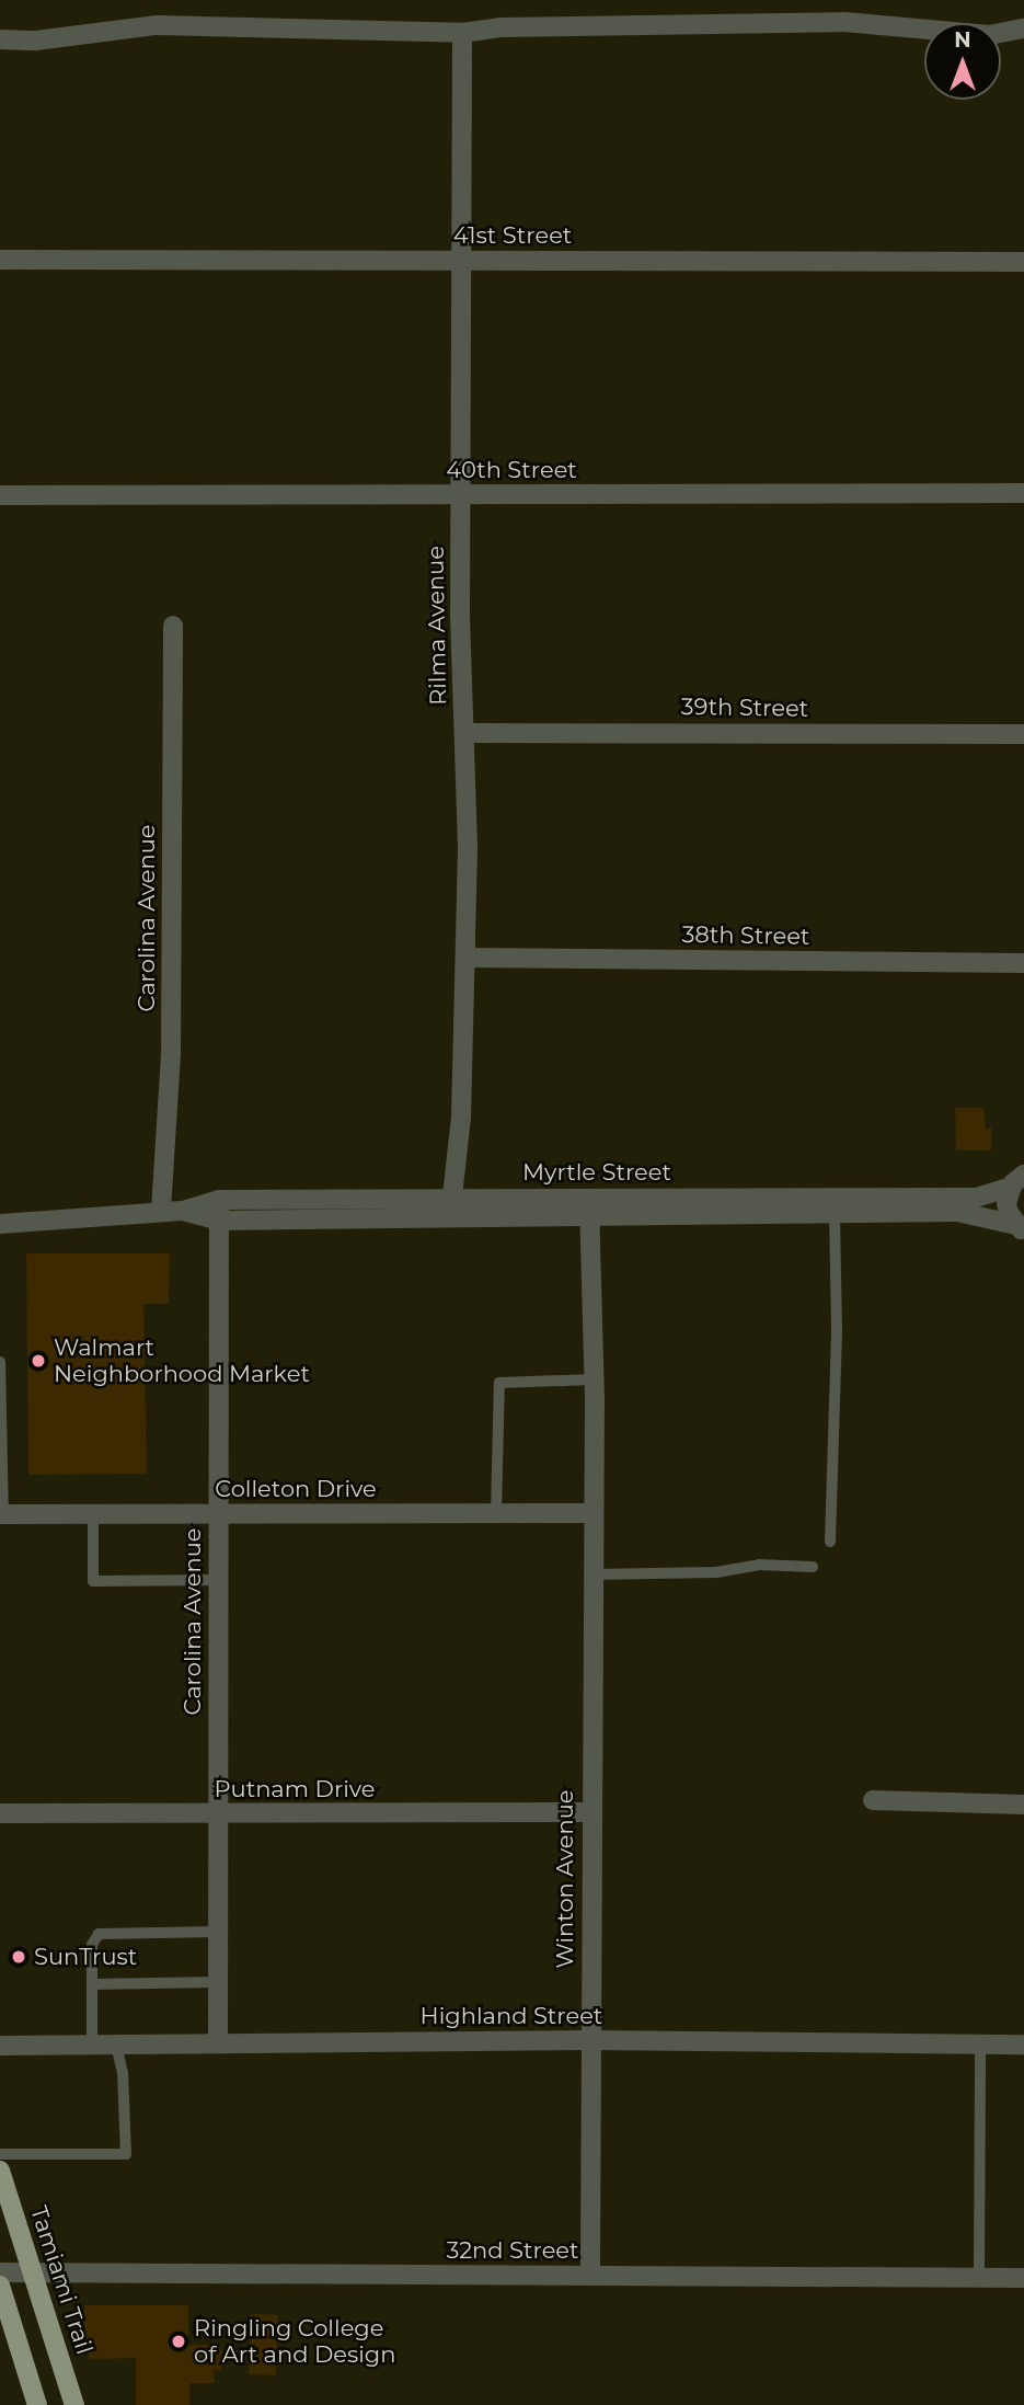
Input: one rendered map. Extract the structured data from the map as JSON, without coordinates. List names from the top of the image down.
{
  "streets": {
    "main road": ["Tamiami Trail"],
    "street": [
      "41st Street",
      "40th Street",
      "Rilma Avenue",
      "39th Street",
      "Carolina Avenue",
      "38th Street",
      "Myrtle Street",
      "Colleton Drive",
      "Putnam Drive",
      "Winton Avenue",
      "Highland Street",
      "32nd Street"
    ]
  },
  "crossings": [
    ["41st Street", "Rilma Avenue"],
    ["40th Street", "Rilma Avenue"],
    ["Rilma Avenue", "39th Street"],
    ["Rilma Avenue", "38th Street"],
    ["Rilma Avenue", "Myrtle Street"],
    ["Carolina Avenue", "Myrtle Street"],
    ["Carolina Avenue", "Colleton Drive"],
    ["Carolina Avenue", "Putnam Drive"],
    ["Carolina Avenue", "Highland Street"],
    ["Myrtle Street", "Winton Avenue"],
    ["Colleton Drive", "Winton Avenue"],
    ["Putnam Drive", "Winton Avenue"],
    ["Winton Avenue", "Highland Street"],
    ["Winton Avenue", "32nd Street"],
    ["32nd Street", "Tamiami Trail"]
  ],
  "places": ["Walmart Neighborhood Market", "SunTrust", "Ringling College of Art and Design"],
  "north": "top"
}
